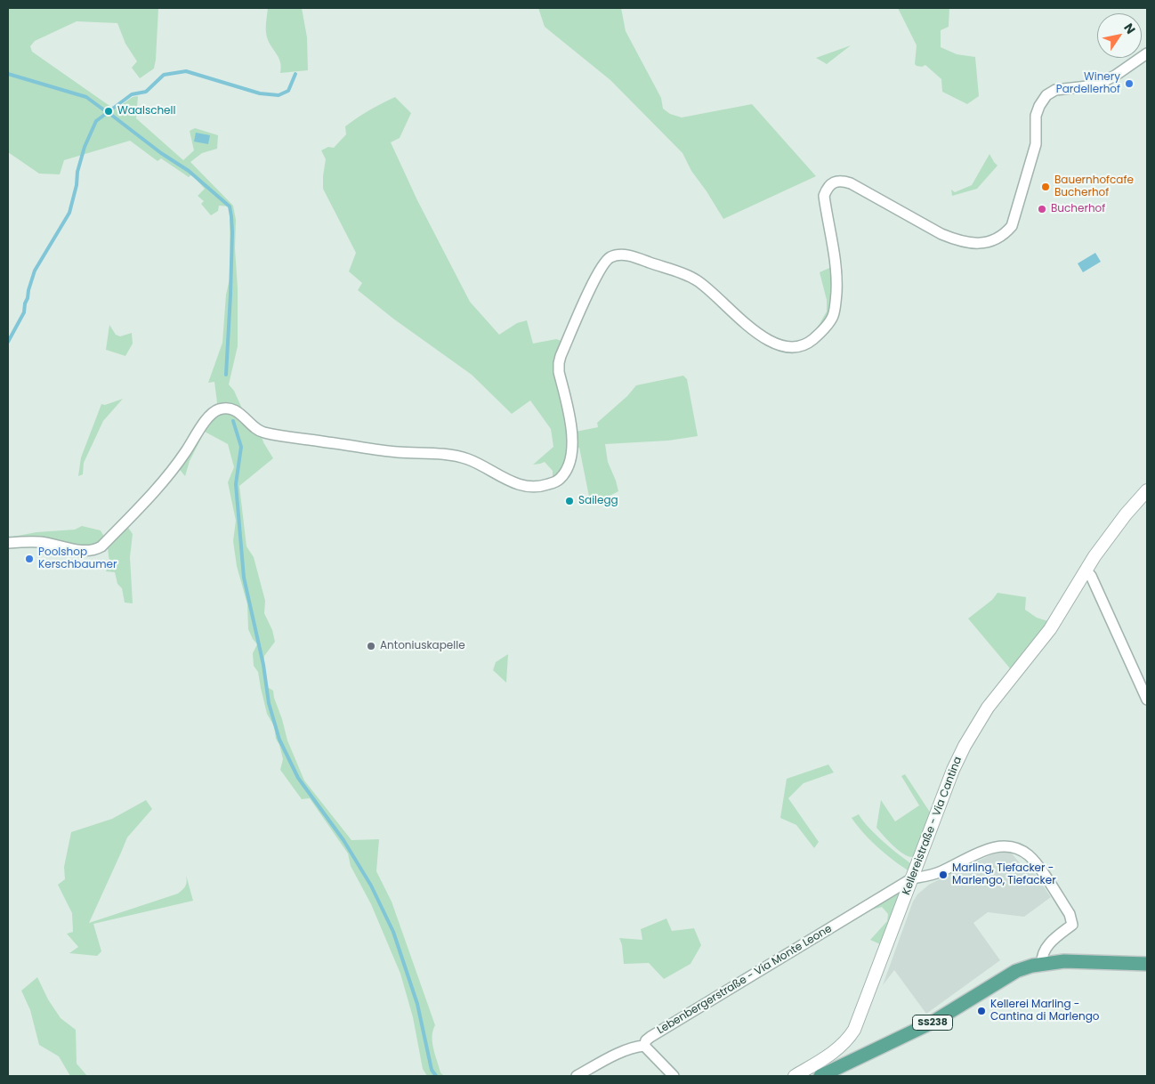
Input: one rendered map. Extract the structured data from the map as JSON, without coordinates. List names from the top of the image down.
{
  "streets": {
    "main road": ["SS238"],
    "street": ["Kellereistraße - Via Cantina", "Lebenbergerstraße - Via Monte Leone"]
  },
  "crossings": [
    ["Kellereistraße - Via Cantina", "Lebenbergerstraße - Via Monte Leone"]
  ],
  "places": [
    "Winery Pardellerhof",
    "Waalschell",
    "Bauernhofcafe Bucherhof",
    "Bucherhof",
    "Sailegg",
    "Poolshop Kerschbaumer",
    "Antoniuskapelle",
    "Marling, Tiefacker - Marlengo, Tiefacker",
    "Kellerei Marling - Cantina di Marlengo"
  ],
  "north": "top right"
}
